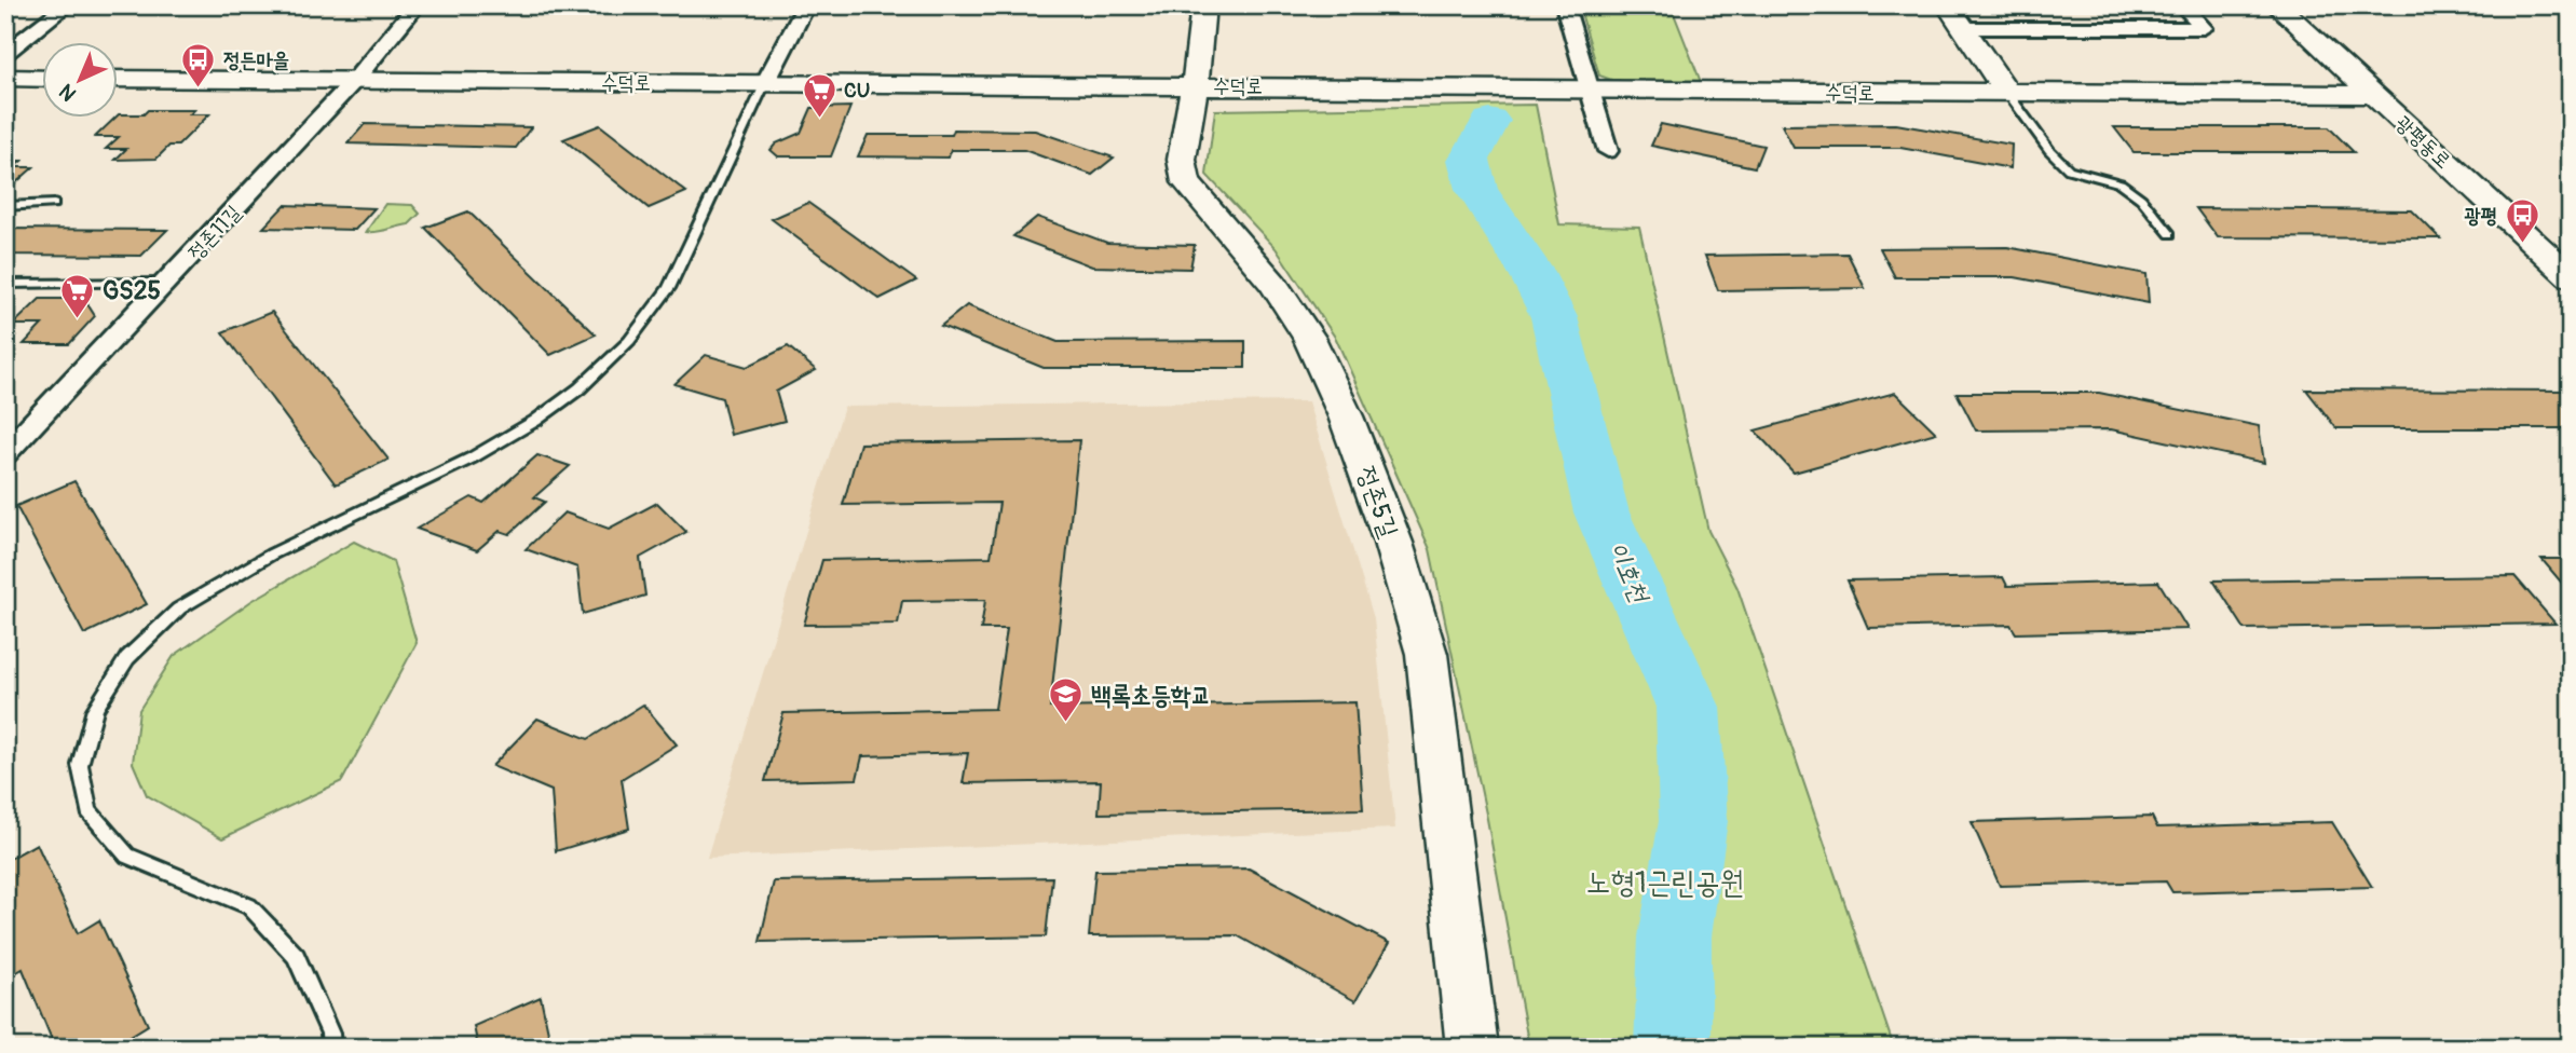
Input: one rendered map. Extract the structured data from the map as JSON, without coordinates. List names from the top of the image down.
{
  "streets": {
    "main road": ["수덕로", "광평동로", "정존5길"],
    "street": ["정존11길"]
  },
  "crossings": [
    ["수덕로", "광평동로"],
    ["수덕로", "정존11길"],
    ["수덕로", "정존5길"]
  ],
  "water": ["이호천"],
  "parks": ["노형1근린공원"],
  "places": {
    "bus stop": ["정든마을", "광평"],
    "supermarket": ["CU", "GS25"],
    "school or university": ["백록초등학교"]
  },
  "north": "bottom left"
}
